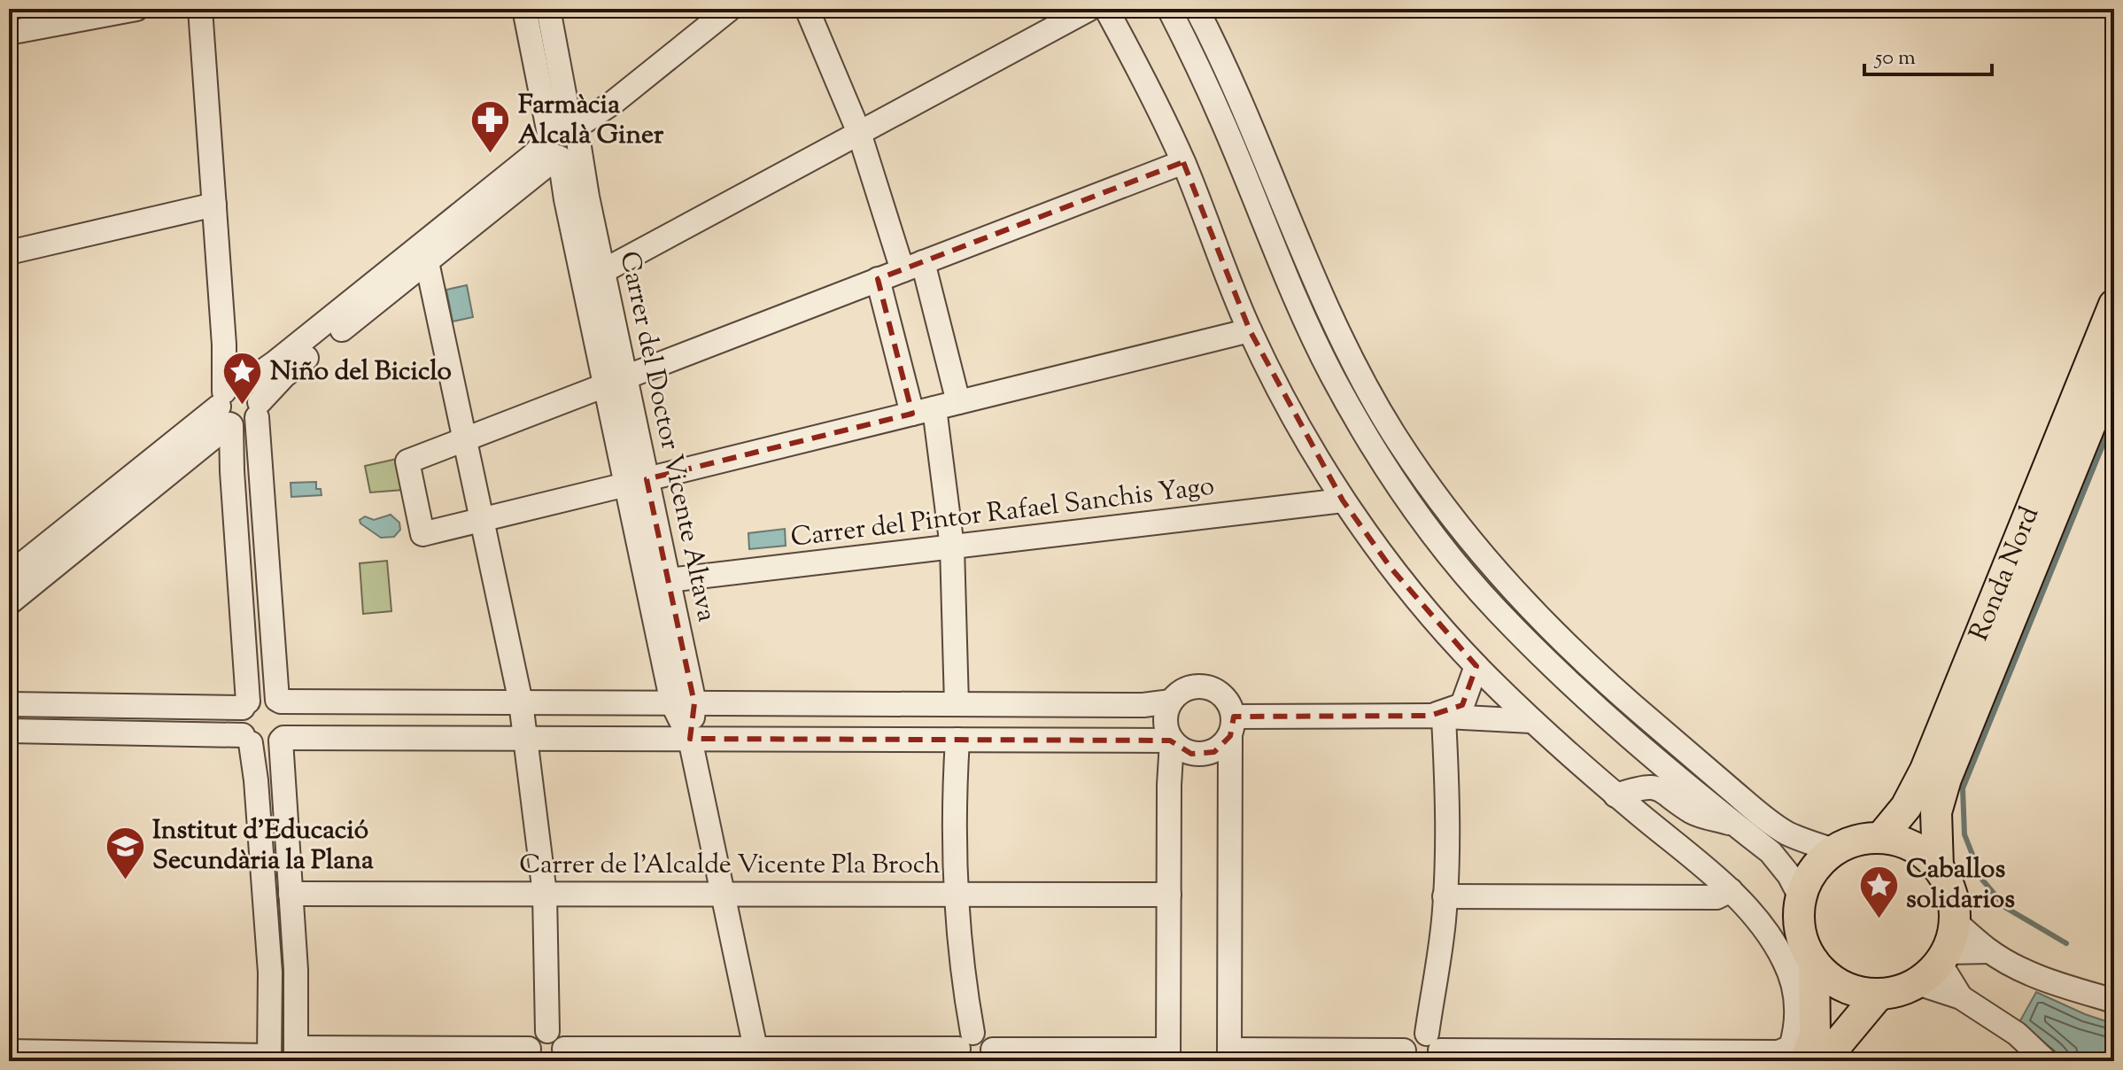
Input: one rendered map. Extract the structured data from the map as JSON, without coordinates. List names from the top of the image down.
{
  "streets": {
    "main road": ["Ronda Nord"],
    "street": ["Carrer del Doctor Vicente Altava", "Carrer del Pintor Rafael Sanchis Yago", "Carrer de l'Alcalde Vicente Pla Broch"]
  },
  "crossings": [
    ["Carrer del Doctor Vicente Altava", "Carrer del Pintor Rafael Sanchis Yago"],
    ["Carrer del Doctor Vicente Altava", "Carrer de l'Alcalde Vicente Pla Broch"]
  ],
  "places": {
    "pharmacy": ["Farmàcia Alcalà Giner"],
    "place": ["Niño del Biciclo", "Caballos solidarios"],
    "school or university": ["Institut d'Educació Secundària la Plana"]
  },
  "scale_bar": "50 m"
}
